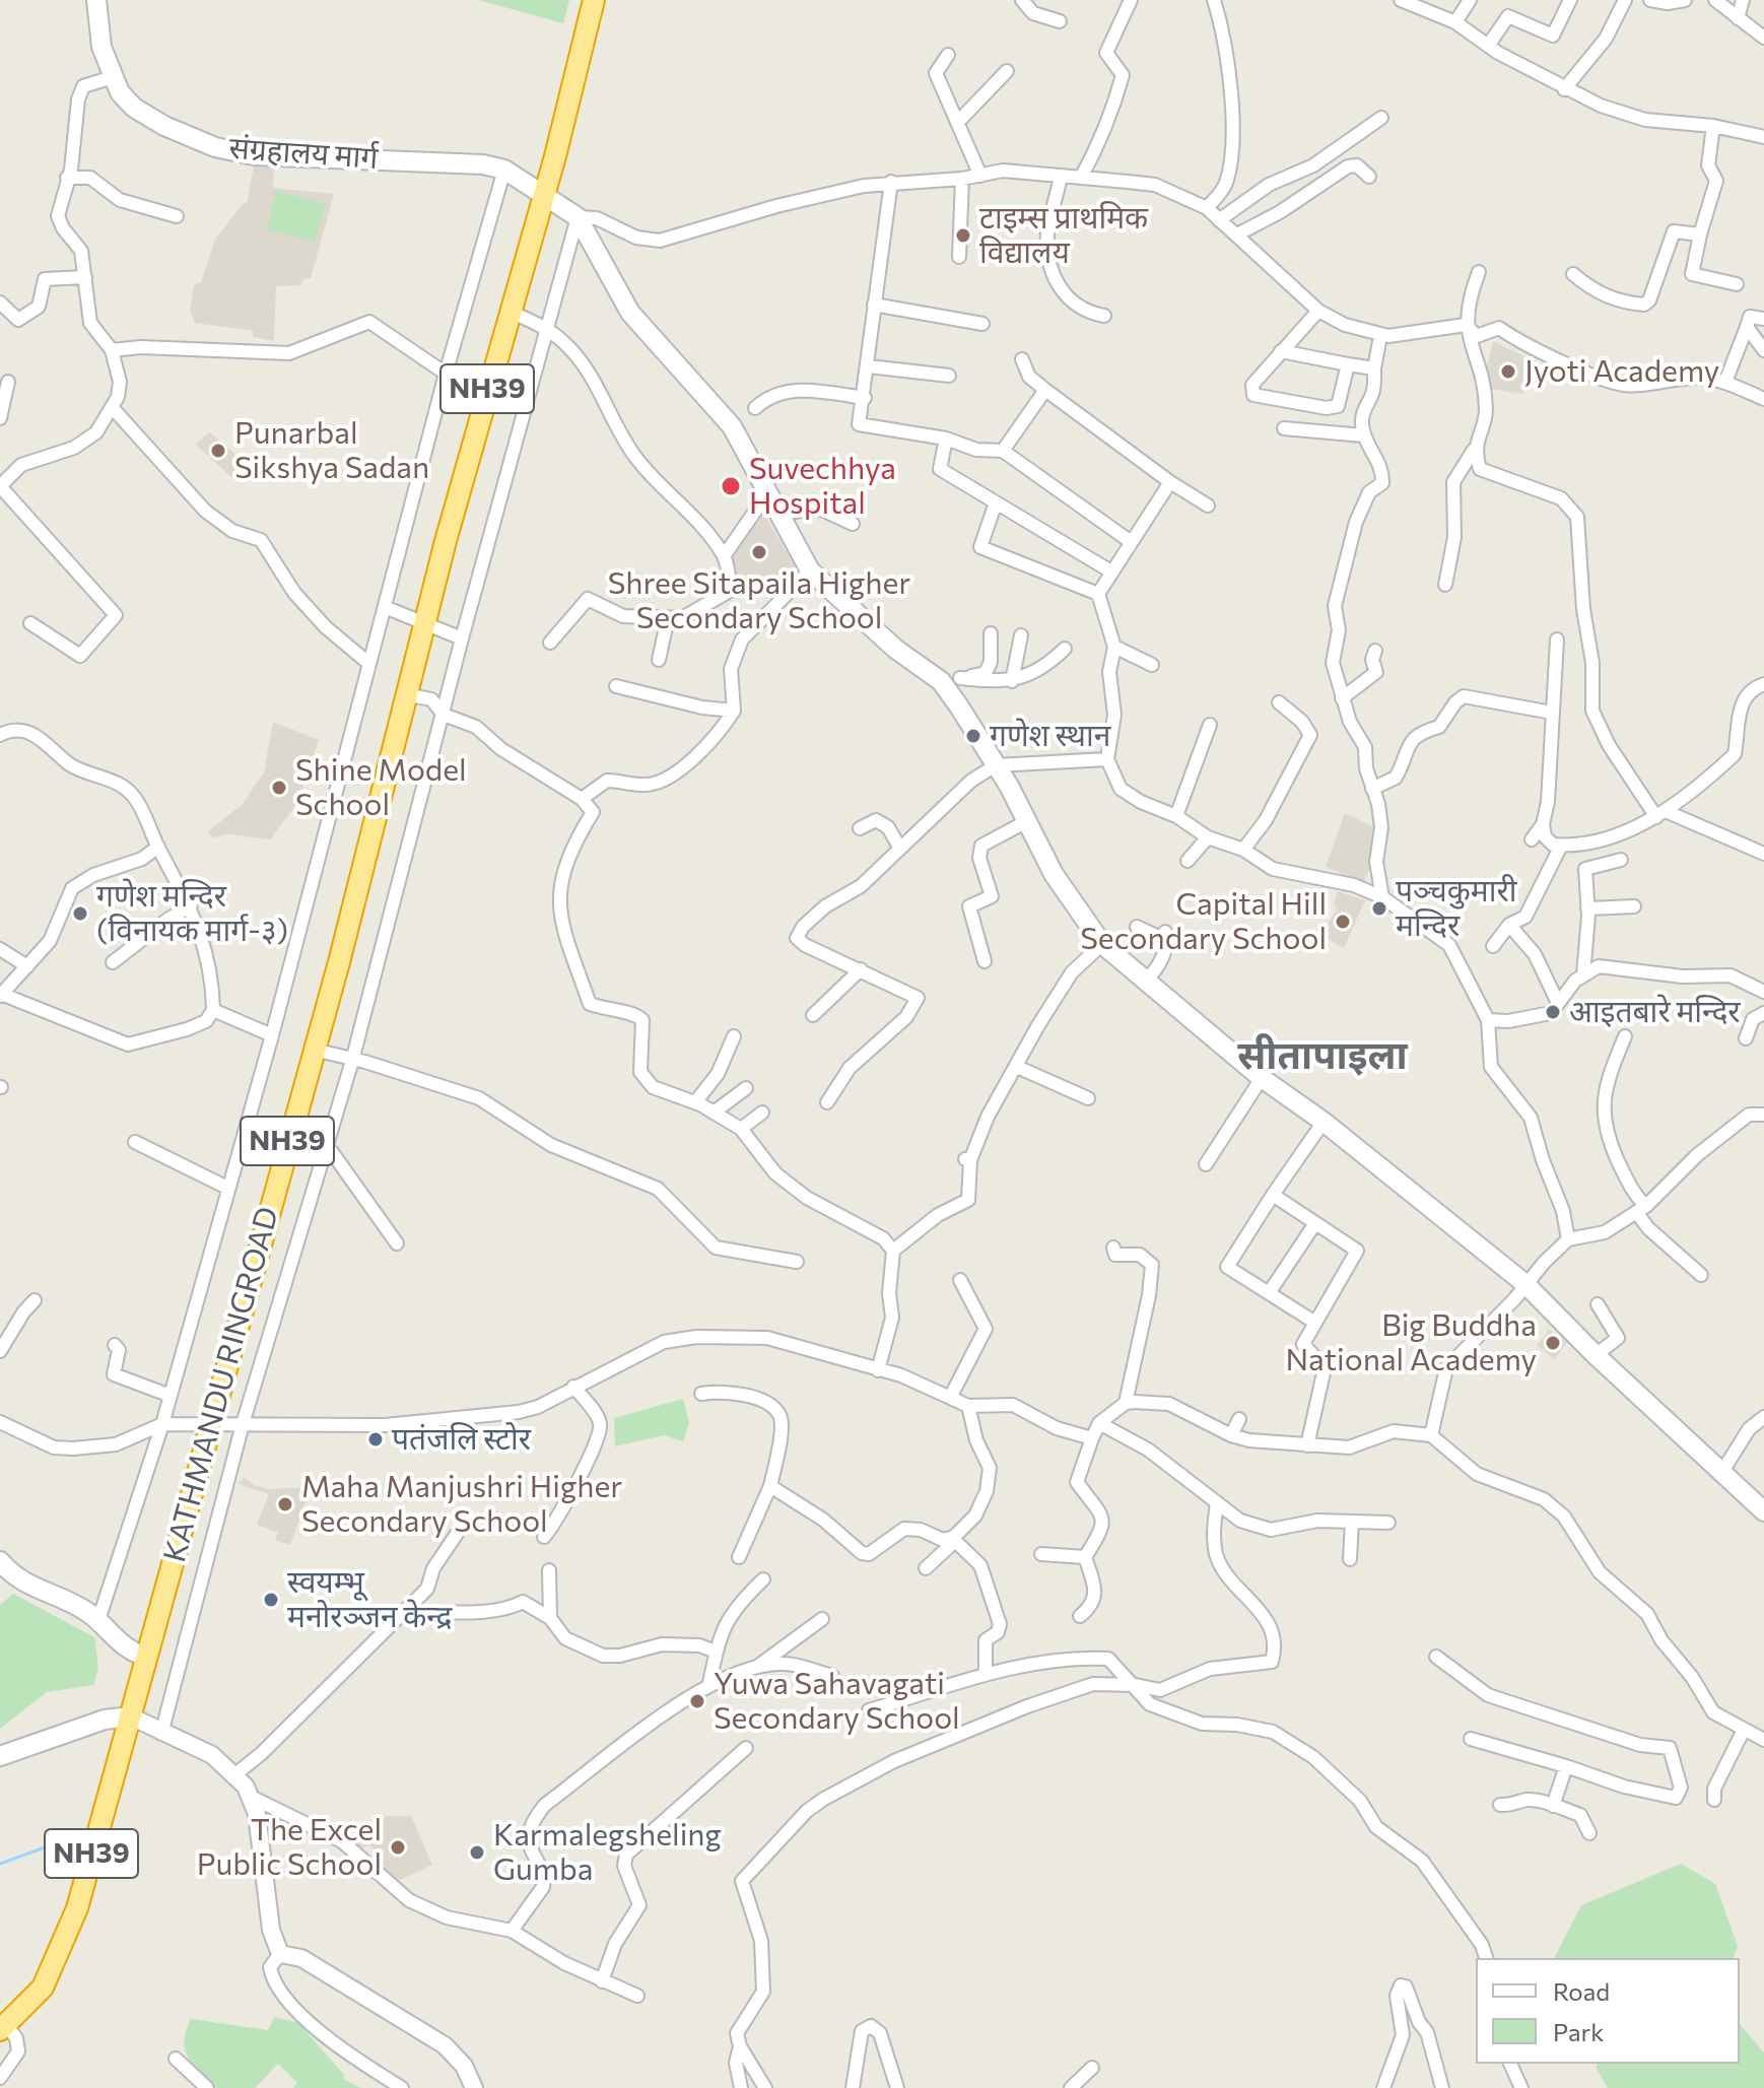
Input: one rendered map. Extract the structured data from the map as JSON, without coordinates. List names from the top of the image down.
{
  "streets": {
    "highway": ["NH39", "KATHMANDU RINGROAD"],
    "main road": ["संग्रहालय मार्ग"]
  },
  "crossings": [
    ["संग्रहालय मार्ग", "NH39"],
    ["NH39", "KATHMANDU RINGROAD"]
  ],
  "districts": ["सीतापाइला"],
  "places": [
    "टाइम्स प्राथमिक विद्यालय",
    "Jyoti Academy",
    "Punarbal Sikshya Sadan",
    "Suvechhya Hospital",
    "Shree Sitapaila Higher Secondary School",
    "गणेश स्थान",
    "Shine Model School",
    "पञ्चकुमारी मन्दिर",
    "गणेश मन्दिर (विनायक मार्ग-३)",
    "Capital Hill Secondary School",
    "आइतबारे मन्दिर",
    "Big Buddha National Academy",
    "पतंजलि स्टोर",
    "Maha Manjushri Higher Secondary School",
    "स्वयम्भू मनोरञ्जन केन्द्र",
    "Yuwa Sahavagati Secondary School",
    "The Excel Public School",
    "Karmalegsheling Gumba"
  ],
  "legend": ["Road", "Park"]
}
